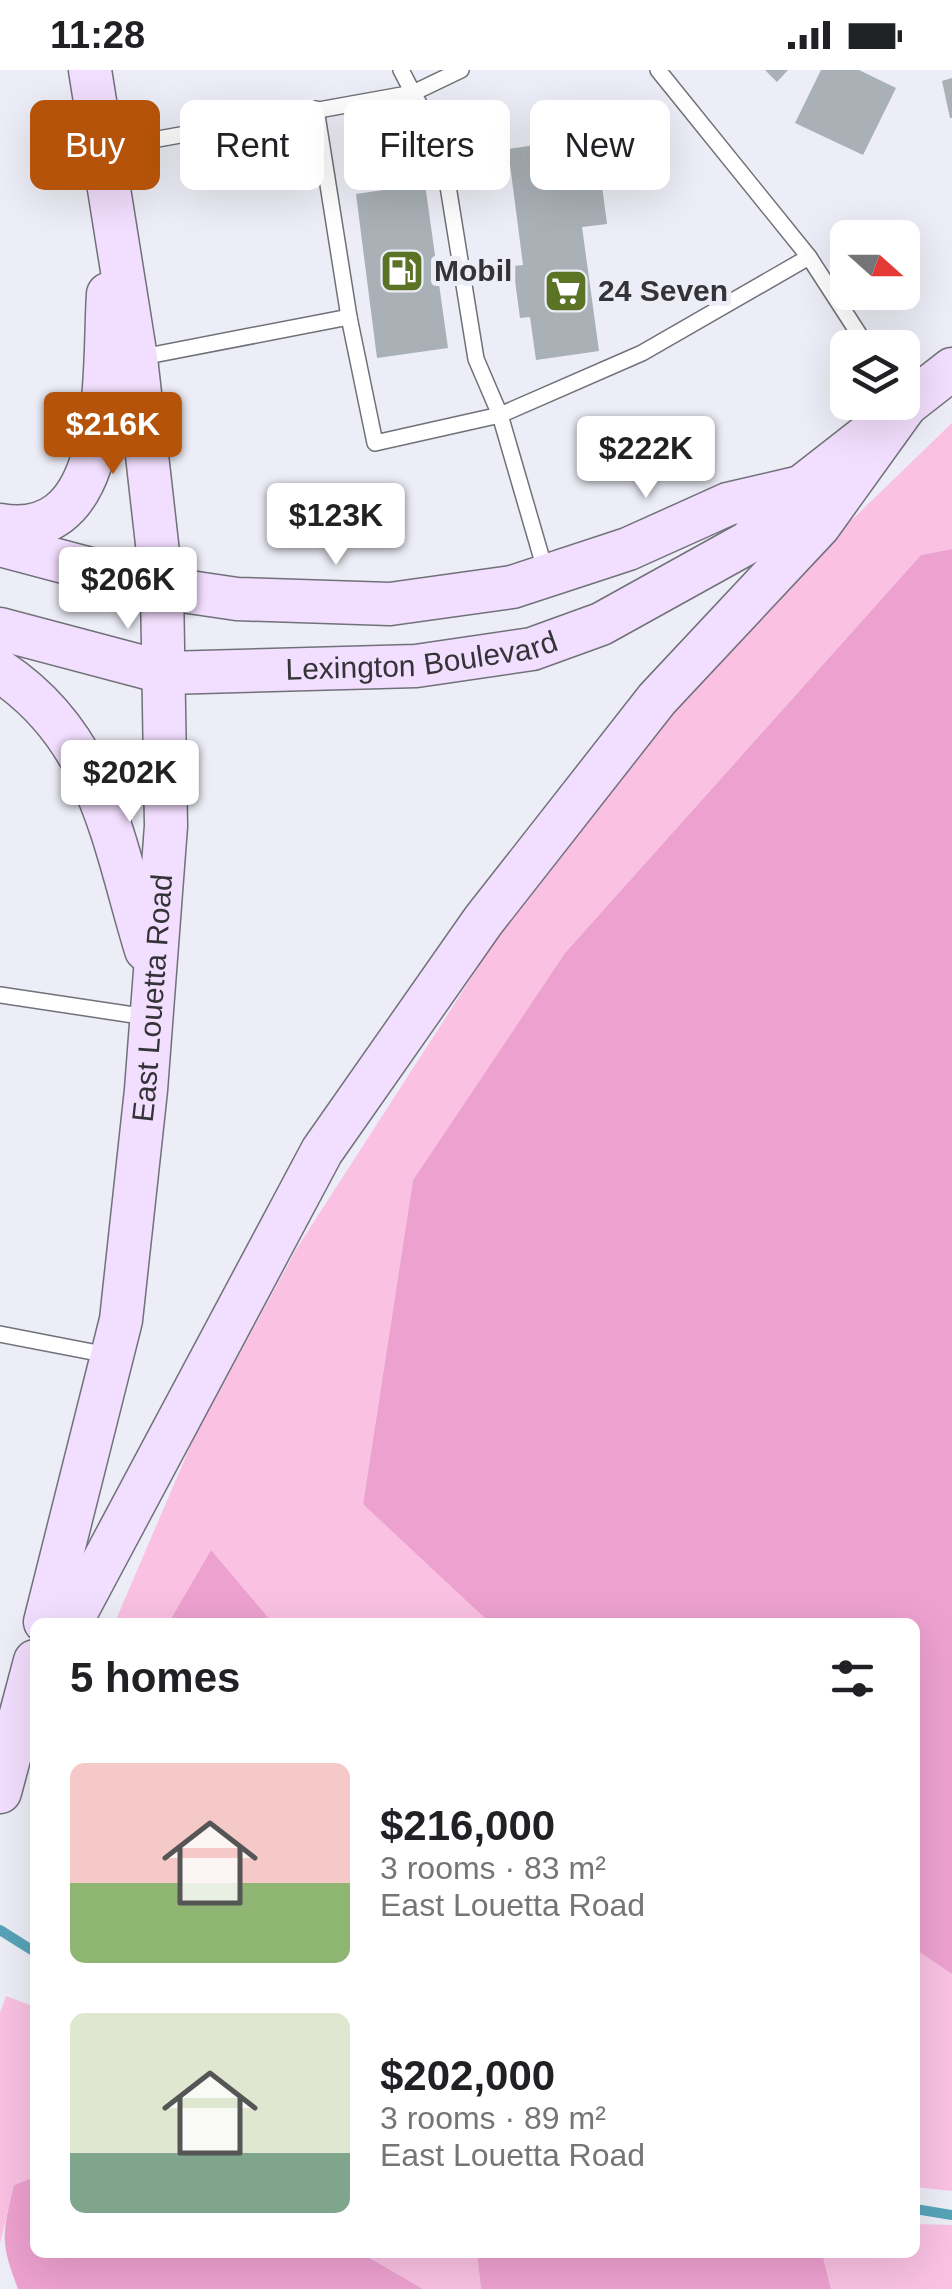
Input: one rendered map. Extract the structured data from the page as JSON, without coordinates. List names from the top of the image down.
{
  "streets": {
    "main road": ["Lexington Boulevard", "East Louetta Road"]
  },
  "crossings": [
    ["Lexington Boulevard", "East Louetta Road"]
  ],
  "places": {
    "fuel station": ["Mobil"],
    "supermarket": ["24 Seven"]
  },
  "north": "right",
  "page": {
    "status": "11:28",
    "chip": [
      "Buy",
      "Rent",
      "Filters",
      "New"
    ],
    "price": [
      "$216K",
      "$222K",
      "$123K",
      "$206K",
      "$202K"
    ],
    "heading": "5 homes",
    "list": [
      {
        "name": "$216,000",
        "note": "3 rooms · 83 m² · East Louetta Road"
      },
      {
        "name": "$202,000",
        "note": "3 rooms · 89 m² · East Louetta Road"
      }
    ]
  }
}
